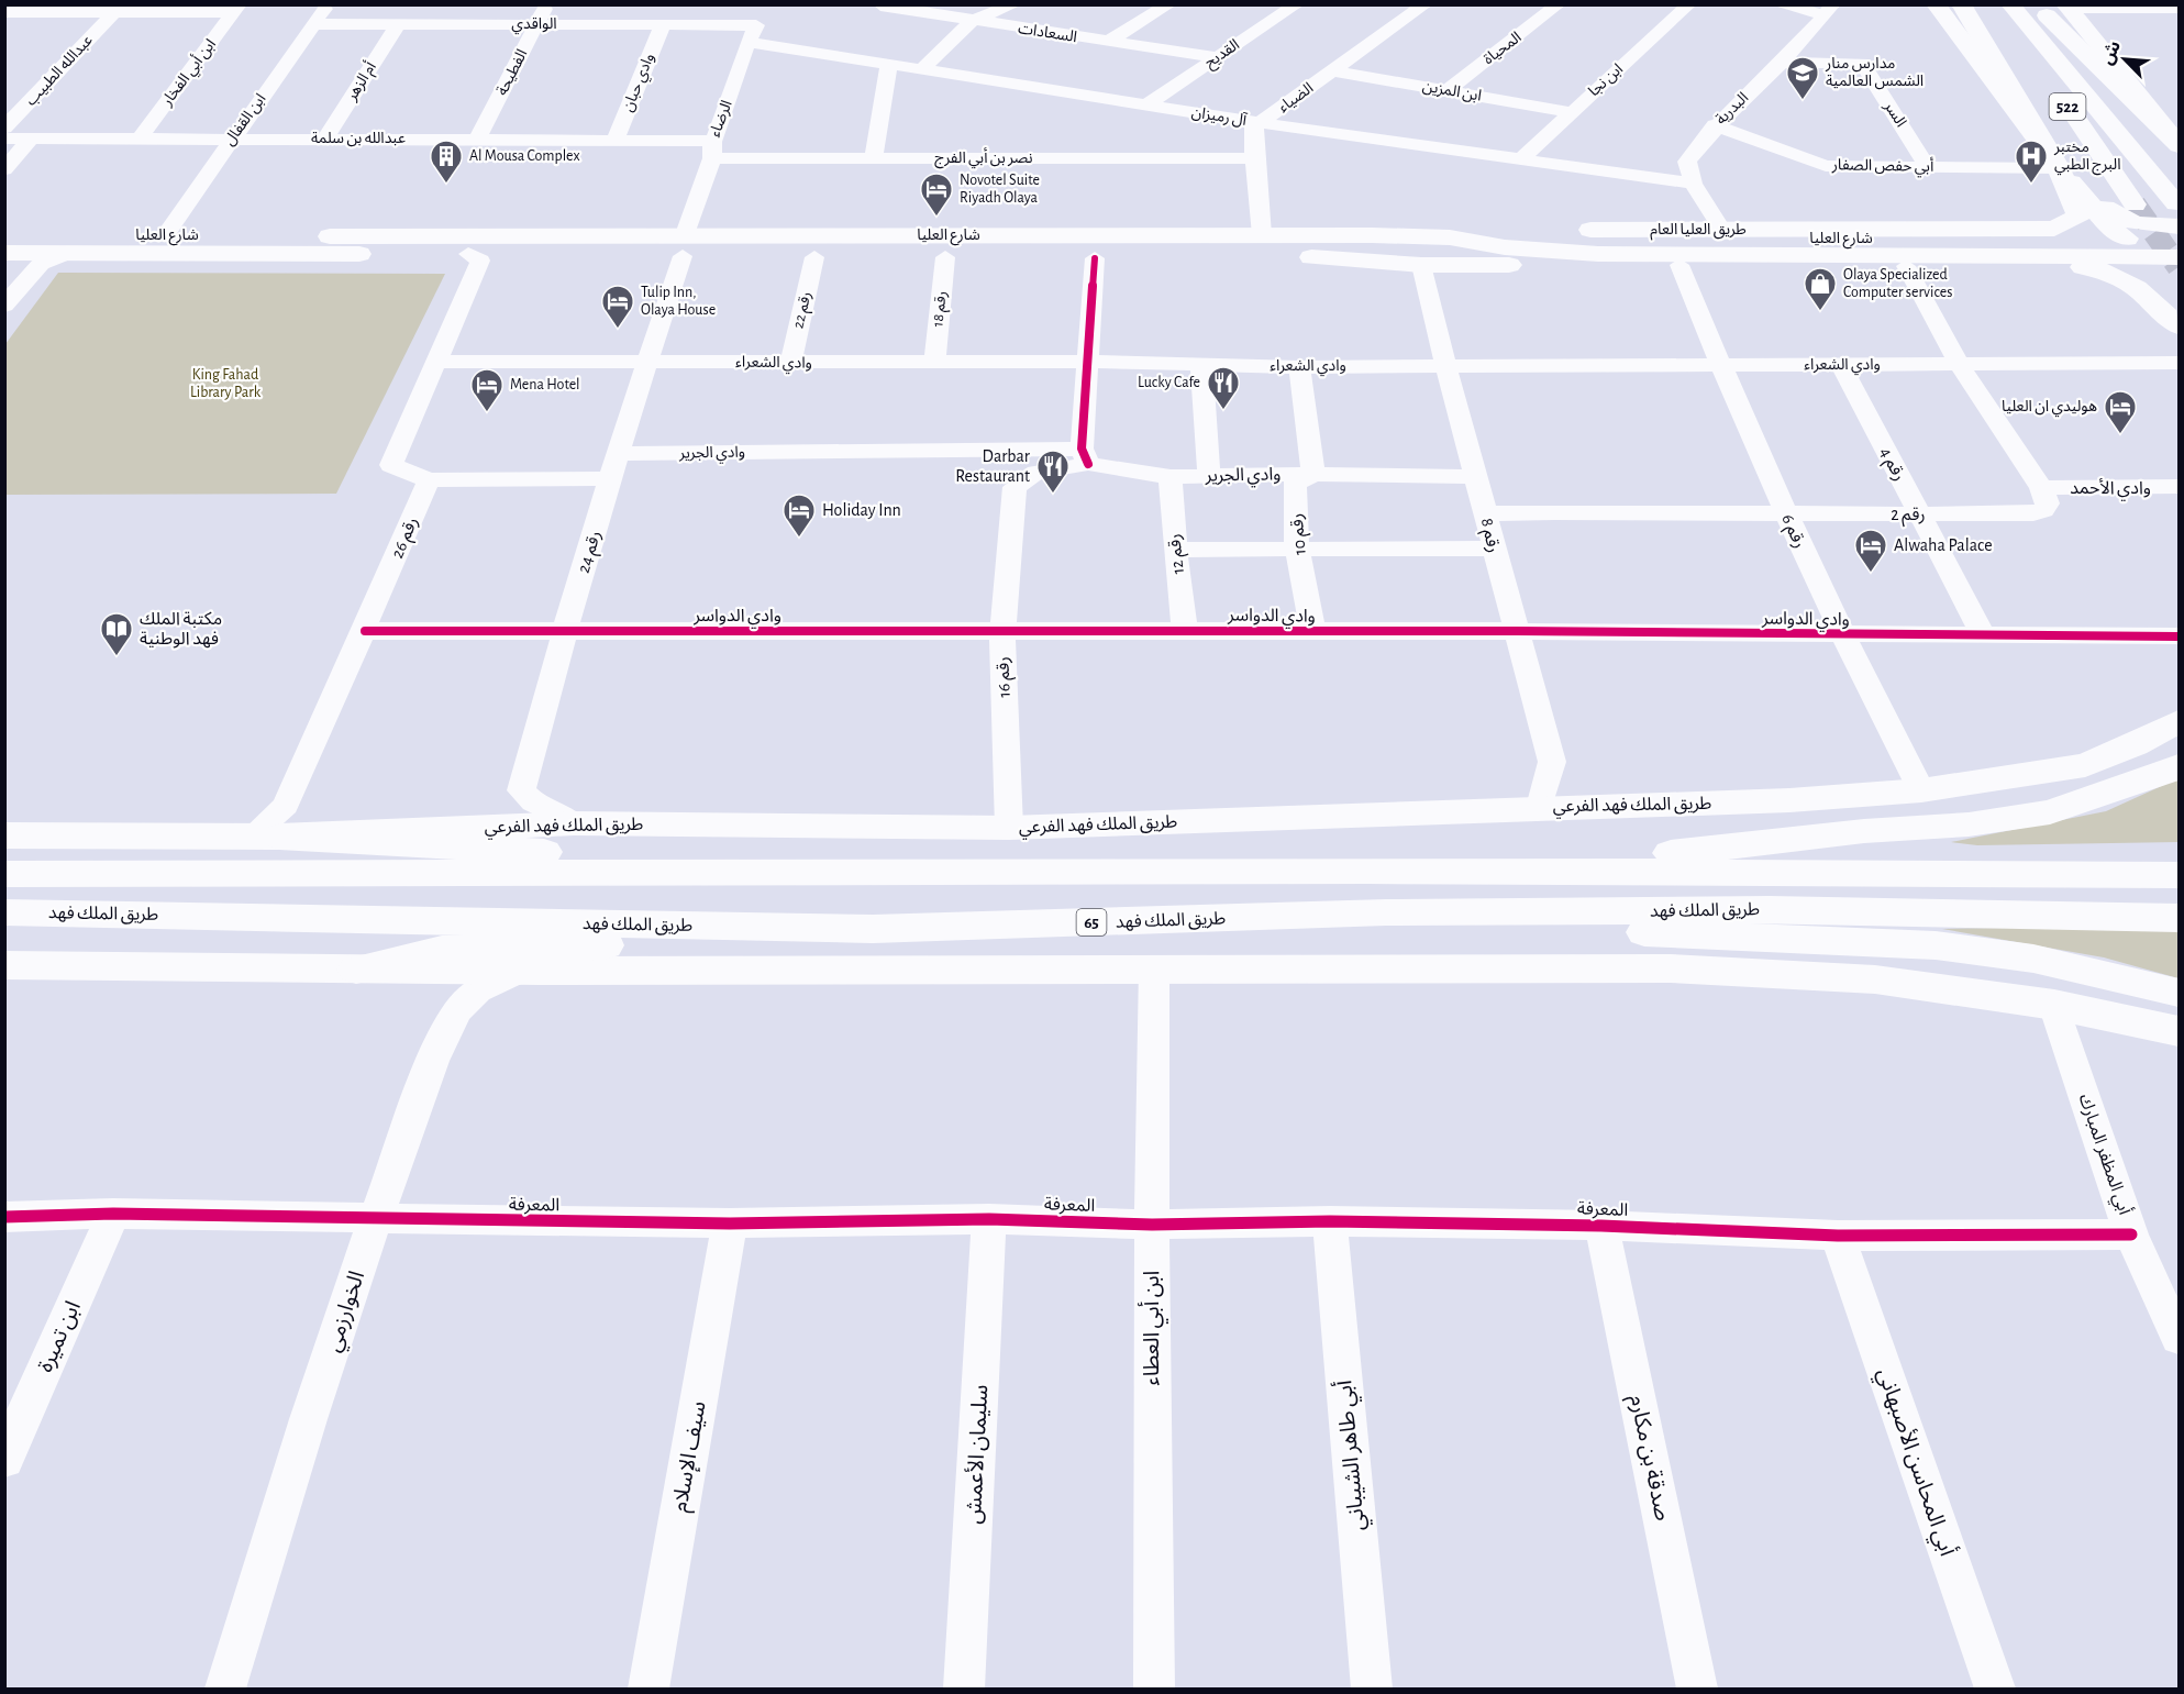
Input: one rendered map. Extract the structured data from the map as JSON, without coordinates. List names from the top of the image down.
{
  "streets": {
    "main road": [
      "522",
      "طريق العليا العام",
      "شارع العليا",
      "طريق الملك فهد الفرعي",
      "طريق الملك فهد",
      "65"
    ],
    "street": [
      "الواقدي",
      "السعادات",
      "المحياة",
      "القديح",
      "عبدالله الطبيب",
      "ابن أبي الفخار",
      "الفطيحة",
      "ابن نجا",
      "أم الزهر",
      "وادي حبان",
      "ابن المزين",
      "الضياء",
      "البدرية",
      "السر",
      "آل رميزان",
      "الرضاء",
      "ابن القفال",
      "عبدالله بن سلمة",
      "نصر بن أبي الفرج",
      "أبي حفص الصفار",
      "رقم 18",
      "رقم 22",
      "وادي الشعراء",
      "وادي الجرير",
      "رقم 4",
      "وادي الأحمد",
      "رقم 2",
      "رقم 6",
      "رقم 10",
      "رقم 8",
      "رقم 26",
      "رقم 24",
      "رقم 12",
      "وادي الدواسر",
      "رقم 16",
      "أبي المظفر المبارك",
      "المعرفة",
      "الخوارزمي",
      "ابن أبي العطاء",
      "ابن تميرة",
      "سليمان الأعمش",
      "أبي طاهر الشيباني",
      "سيف الإسلام",
      "صدقة بن مكارم",
      "أبي المحاسن الأصبهاني"
    ]
  },
  "crossings": [
    ["الواقدي", "الفطيحة"],
    ["الواقدي", "أم الزهر"],
    ["الواقدي", "وادي حبان"],
    ["الواقدي", "آل رميزان"],
    ["الواقدي", "الرضاء"],
    ["الواقدي", "ابن القفال"],
    ["السعادات", "القديح"],
    ["المحياة", "ابن المزين"],
    ["القديح", "آل رميزان"],
    ["ابن أبي الفخار", "عبدالله بن سلمة"],
    ["الفطيحة", "عبدالله بن سلمة"],
    ["ابن نجا", "ابن المزين"],
    ["ابن نجا", "آل رميزان"],
    ["أم الزهر", "عبدالله بن سلمة"],
    ["وادي حبان", "عبدالله بن سلمة"],
    ["ابن المزين", "الضياء"],
    ["الضياء", "آل رميزان"],
    ["الضياء", "نصر بن أبي الفرج"],
    ["الضياء", "طريق العليا العام"],
    ["الضياء", "شارع العليا"],
    ["البدرية", "السر"],
    ["البدرية", "آل رميزان"],
    ["البدرية", "أبي حفص الصفار"],
    ["السر", "أبي حفص الصفار"],
    ["آل رميزان", "الرضاء"],
    ["الرضاء", "عبدالله بن سلمة"],
    ["الرضاء", "نصر بن أبي الفرج"],
    ["الرضاء", "شارع العليا"],
    ["الرضاء", "رقم 24"],
    ["ابن القفال", "عبدالله بن سلمة"],
    ["ابن القفال", "شارع العليا"],
    ["عبدالله بن سلمة", "نصر بن أبي الفرج"],
    ["أبي حفص الصفار", "طريق العليا العام"],
    ["طريق العليا العام", "شارع العليا"],
    ["شارع العليا", "رقم 18"],
    ["شارع العليا", "رقم 22"],
    ["شارع العليا", "رقم 24"],
    ["رقم 18", "وادي الشعراء"],
    ["رقم 22", "وادي الشعراء"],
    ["وادي الشعراء", "رقم 4"],
    ["وادي الشعراء", "رقم 6"],
    ["وادي الشعراء", "رقم 8"],
    ["وادي الشعراء", "رقم 24"],
    ["وادي الجرير", "رقم 10"],
    ["وادي الجرير", "رقم 8"],
    ["وادي الجرير", "رقم 24"],
    ["وادي الجرير", "رقم 12"],
    ["وادي الجرير", "رقم 16"],
    ["رقم 4", "رقم 2"],
    ["رقم 4", "وادي الدواسر"],
    ["وادي الأحمد", "رقم 2"],
    ["رقم 2", "رقم 6"],
    ["رقم 2", "رقم 8"],
    ["رقم 6", "وادي الدواسر"],
    ["رقم 6", "طريق الملك فهد الفرعي"],
    ["رقم 10", "وادي الدواسر"],
    ["رقم 8", "وادي الدواسر"],
    ["رقم 8", "طريق الملك فهد الفرعي"],
    ["رقم 26", "وادي الدواسر"],
    ["رقم 26", "طريق الملك فهد الفرعي"],
    ["رقم 24", "وادي الدواسر"],
    ["رقم 24", "طريق الملك فهد الفرعي"],
    ["رقم 12", "وادي الدواسر"],
    ["وادي الدواسر", "رقم 16"],
    ["رقم 16", "طريق الملك فهد الفرعي"],
    ["أبي المظفر المبارك", "المعرفة"],
    ["المعرفة", "الخوارزمي"],
    ["المعرفة", "ابن أبي العطاء"],
    ["المعرفة", "ابن تميرة"],
    ["المعرفة", "سليمان الأعمش"],
    ["المعرفة", "أبي طاهر الشيباني"],
    ["المعرفة", "سيف الإسلام"],
    ["المعرفة", "صدقة بن مكارم"],
    ["المعرفة", "أبي المحاسن الأصبهاني"]
  ],
  "parks": ["King Fahad Library Park"],
  "places": {
    "school or university": ["مدارس منار الشمس العالمية"],
    "building": ["Al Mousa Complex"],
    "hospital": ["مختبر البرج الطبي"],
    "hotel": [
      "Novotel Suite Riyadh Olaya",
      "Tulip Inn, Olaya House",
      "Mena Hotel",
      "هوليدي ان العليا",
      "Holiday Inn",
      "Alwaha Palace"
    ],
    "shop": ["Olaya Specialized Computer services"],
    "restaurant": ["Lucky Cafe", "Darbar Restaurant"],
    "library": ["مكتبة الملك فهد الوطنية"]
  },
  "north": "top left"
}
